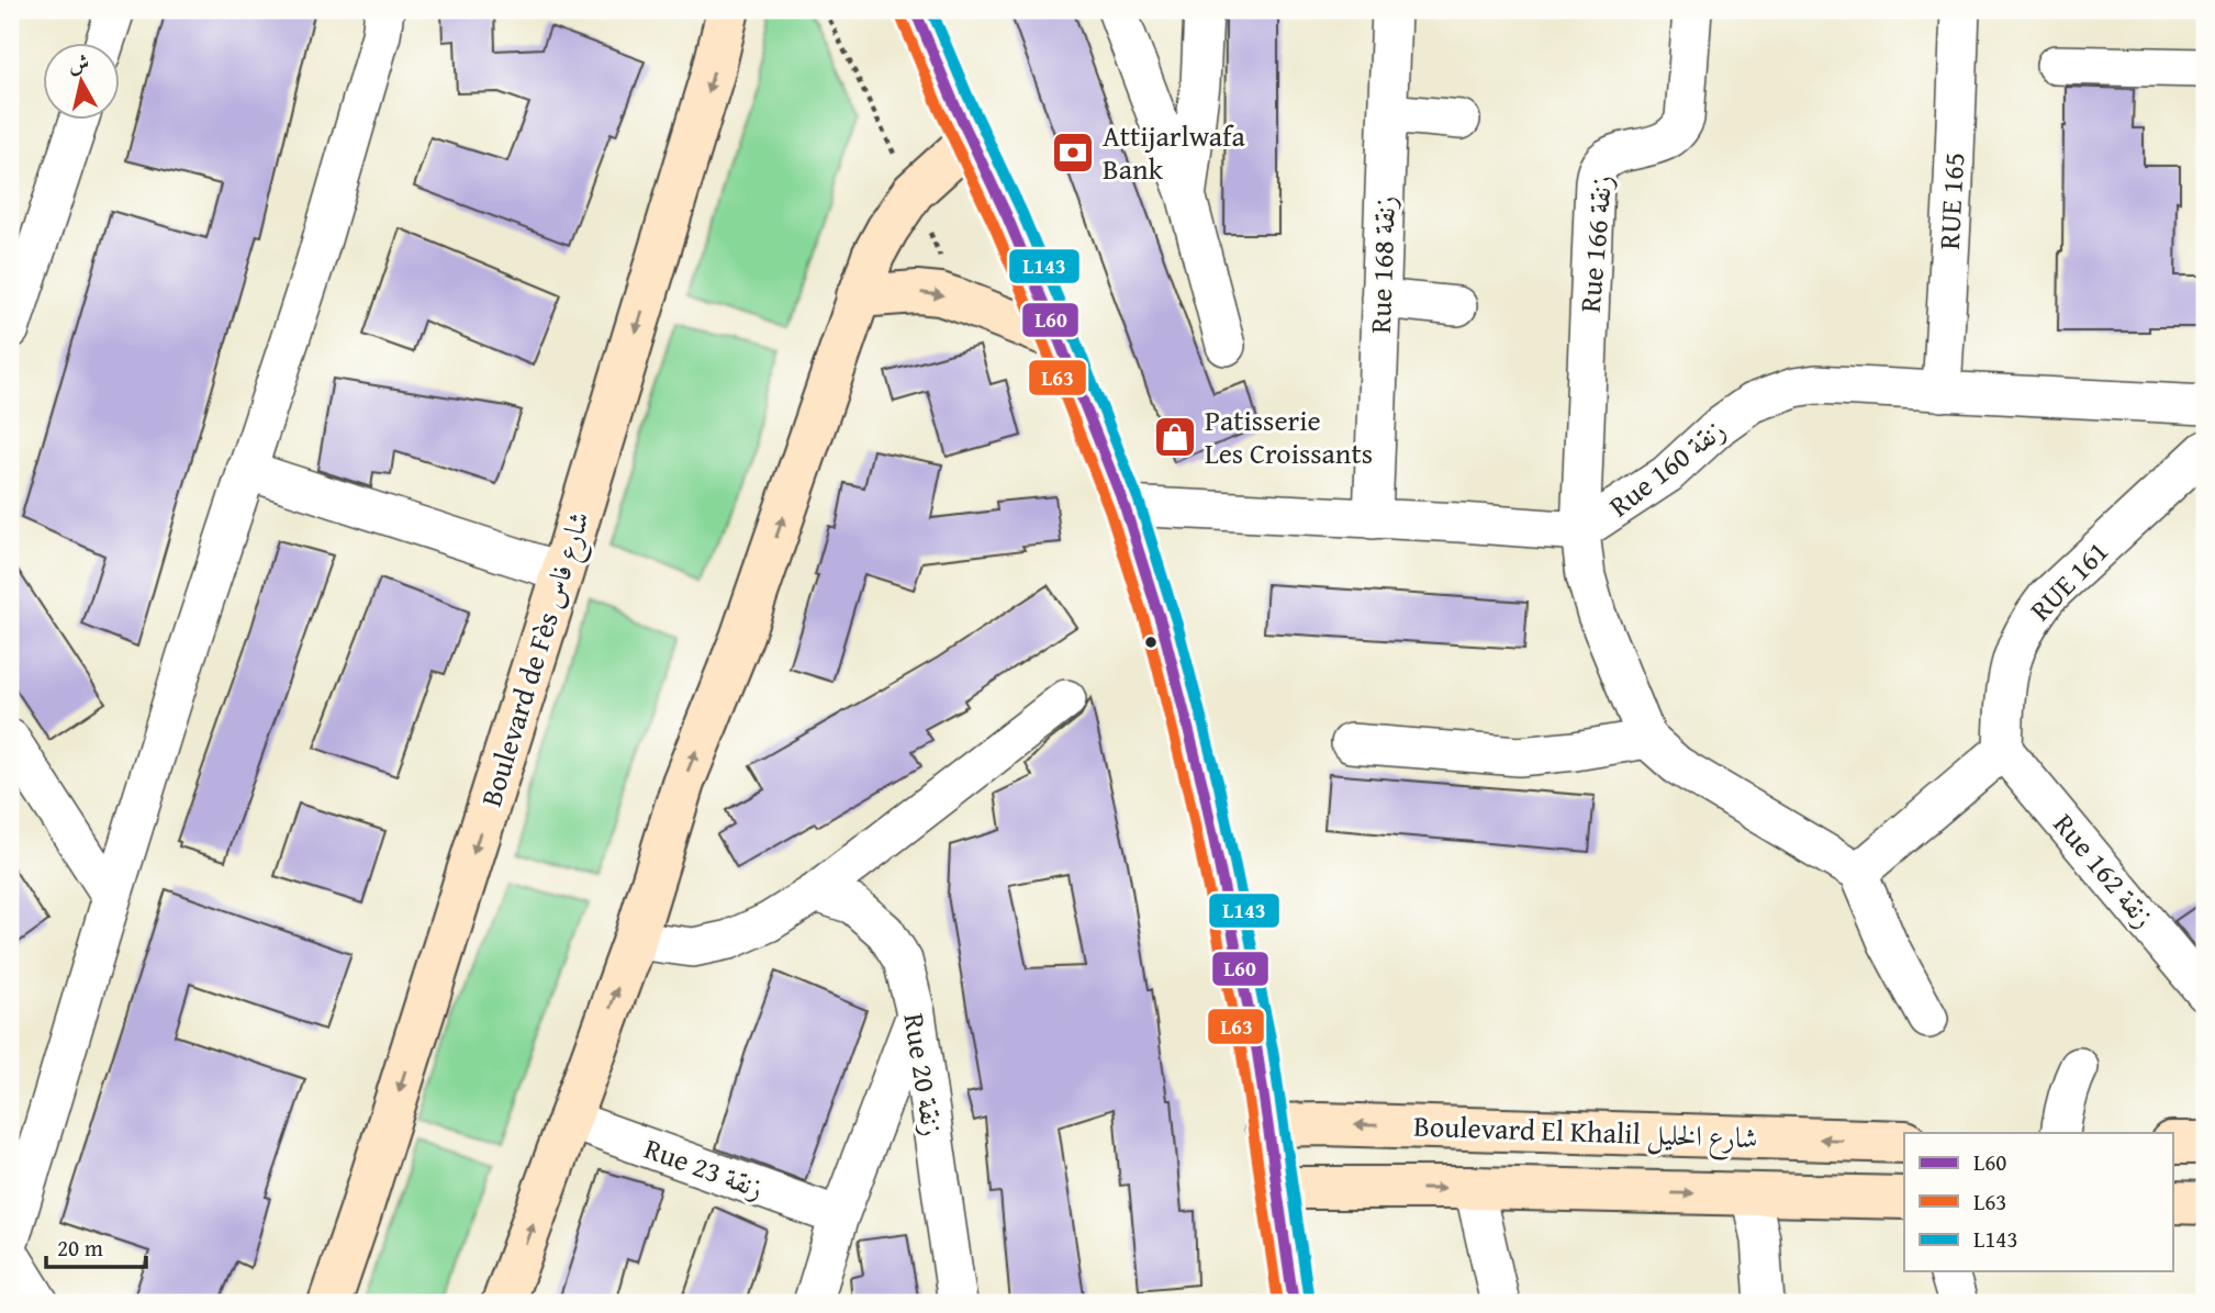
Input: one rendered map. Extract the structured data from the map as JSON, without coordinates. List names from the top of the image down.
{
  "streets": {
    "main road": ["Boulevard de Fès شارع فاس", "Boulevard El Khalil شارع الخليل"],
    "street": [
      "RUE 165",
      "Rue 166 زنقة",
      "Rue 168 زنقة",
      "Rue 160 زنقة",
      "RUE 161",
      "Rue 162 زنقة",
      "Rue 20 زنقة",
      "Rue 23 زنقة"
    ]
  },
  "crossings": [
    ["RUE 165", "Rue 160 زنقة"],
    ["Rue 166 زنقة", "Rue 160 زنقة"],
    ["Rue 168 زنقة", "Rue 160 زنقة"],
    ["RUE 161", "Rue 162 زنقة"]
  ],
  "places": {
    "bank": ["Attijarlwafa Bank"],
    "shop": ["Patisserie Les Croissants"]
  },
  "lines": ["transit line L60", "transit line L143", "transit line L63"],
  "legend": ["L60", "L63", "L143"],
  "scale_bar": "20 m",
  "north": "top"
}
